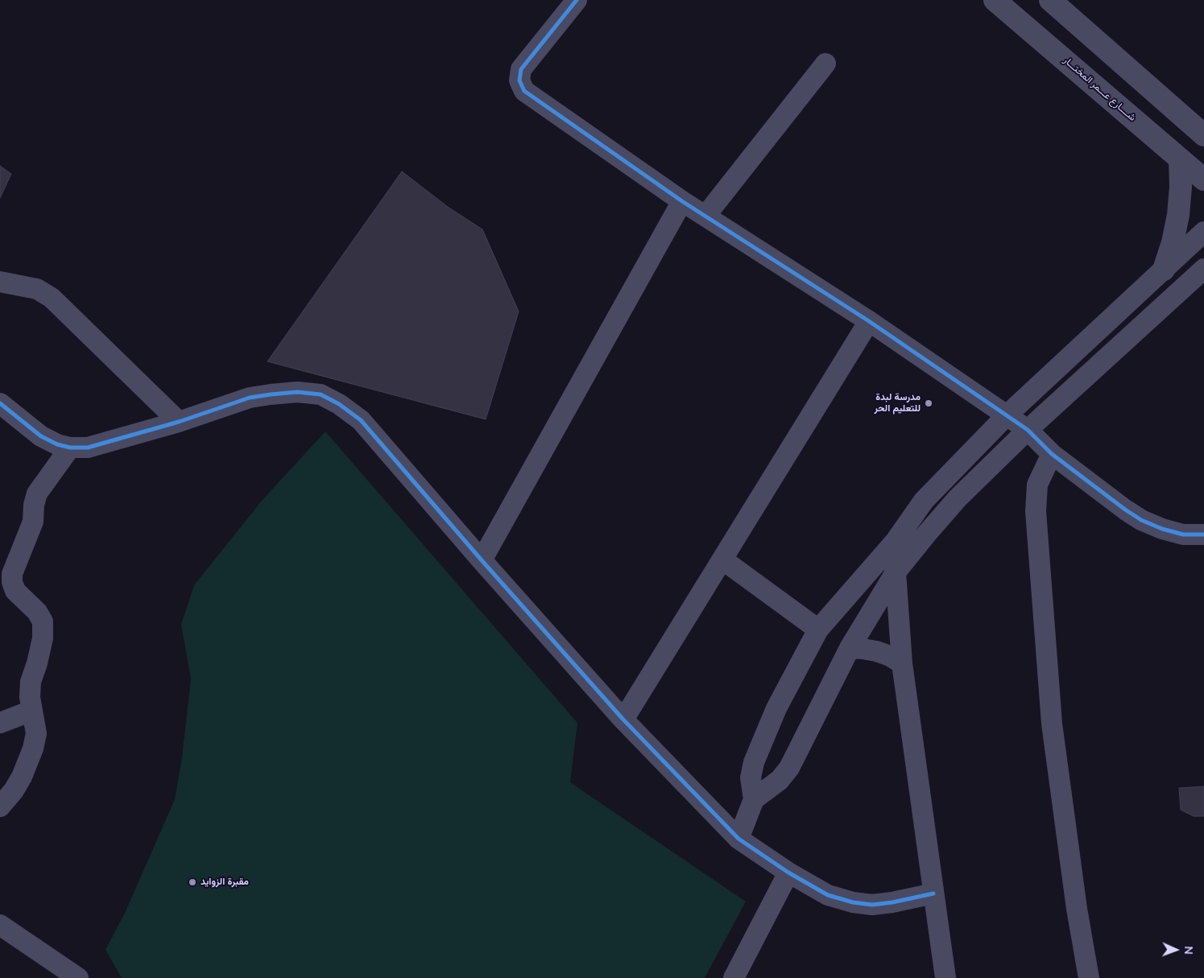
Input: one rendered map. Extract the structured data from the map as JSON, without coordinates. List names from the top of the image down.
{
  "streets": {
    "street": ["شــــارع عـــمر المختـــار"]
  },
  "places": ["مدرسة لبدة للتعليم الحر", "مقبرة الزوايد"],
  "north": "right"
}
